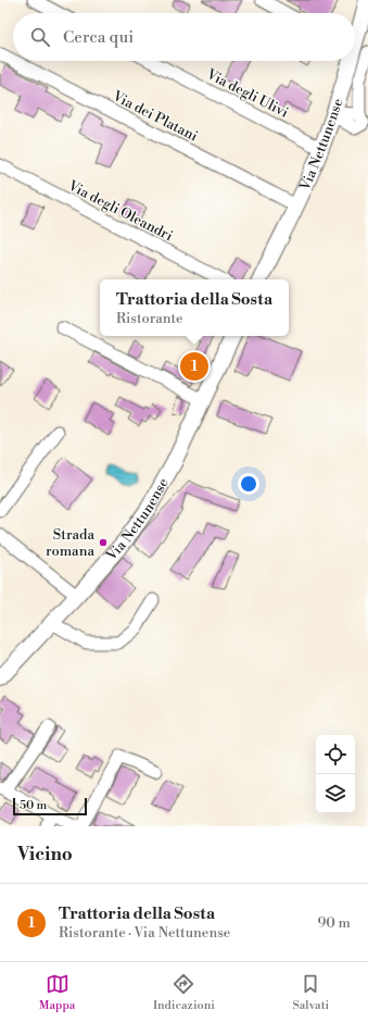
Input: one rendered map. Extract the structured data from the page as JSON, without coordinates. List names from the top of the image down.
{
  "streets": {
    "main road": ["Via Nettunense"],
    "street": ["Via degli Ulivi", "Via dei Platani", "Via degli Oleandri"]
  },
  "crossings": [
    ["Via degli Ulivi", "Via Nettunense"],
    ["Via dei Platani", "Via Nettunense"]
  ],
  "places": ["Strada romana"],
  "scale_bar": "50 m",
  "page": {
    "search": "Cerca qui",
    "popup": ["Trattoria della Sosta", "Ristorante"],
    "pins": "1",
    "scale": "50 m",
    "heading": "Vicino",
    "list": [
      {
        "mark": "1",
        "name": "Trattoria della Sosta",
        "note": "Ristorante · Via Nettunense",
        "value": "90 m"
      }
    ],
    "nav": ["Mappa", "Indicazioni", "Salvati"]
  }
}
